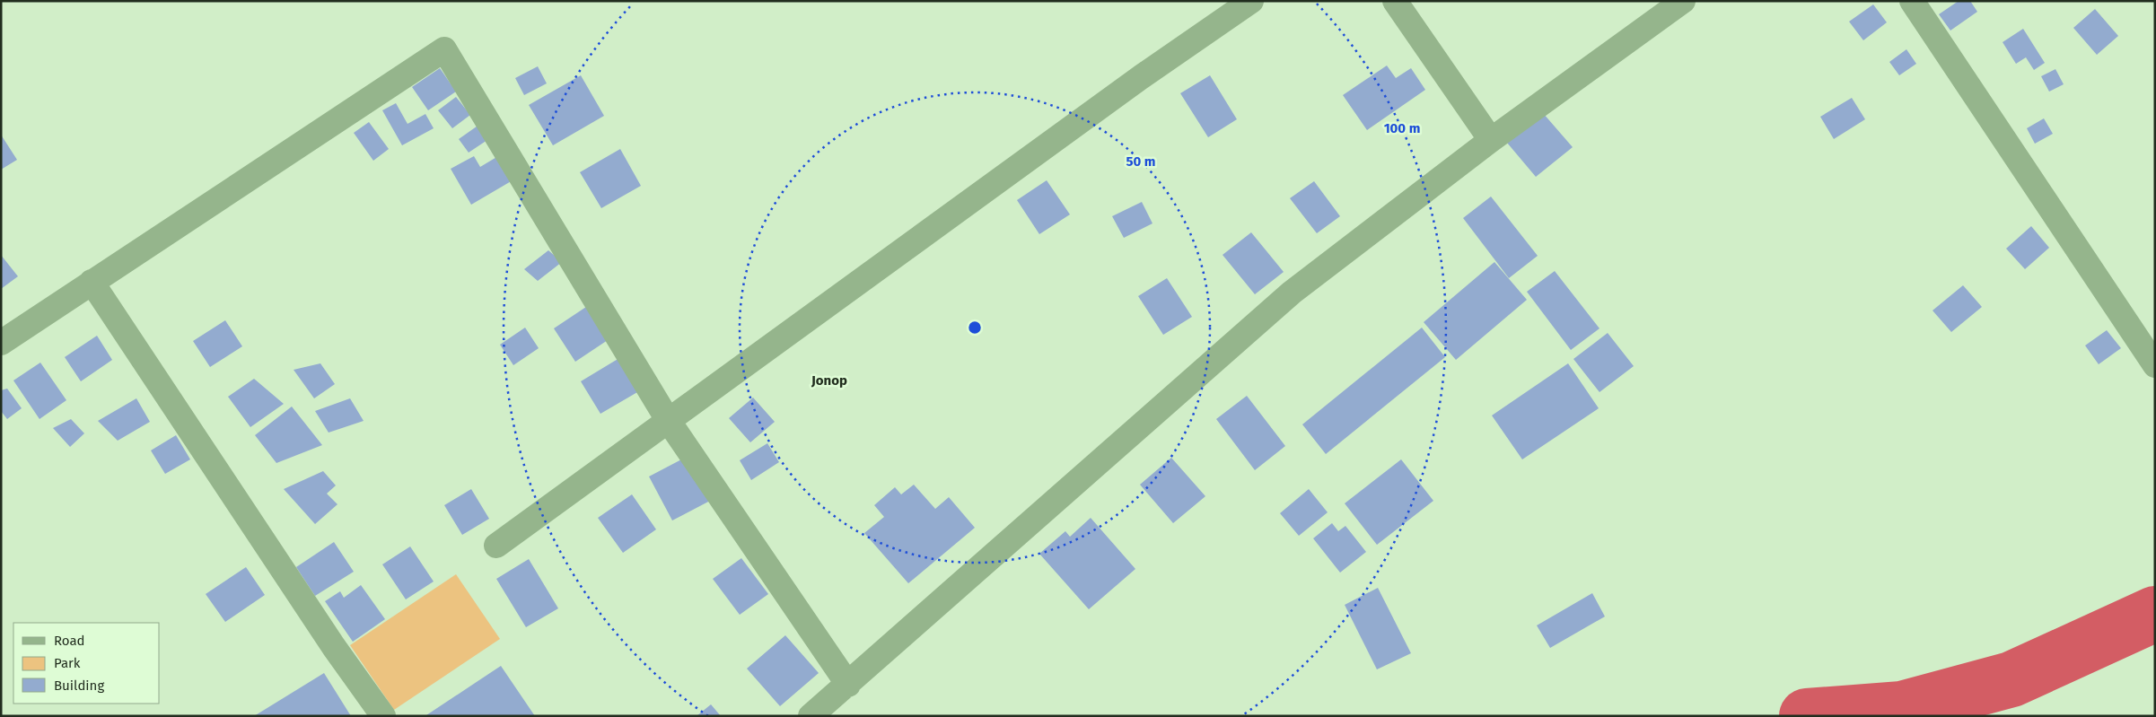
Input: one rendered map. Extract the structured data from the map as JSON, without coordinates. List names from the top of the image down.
{
  "districts": ["Jonop"],
  "legend": ["Road", "Park", "Building"],
  "rings": ["100 m", "50 m"]
}
